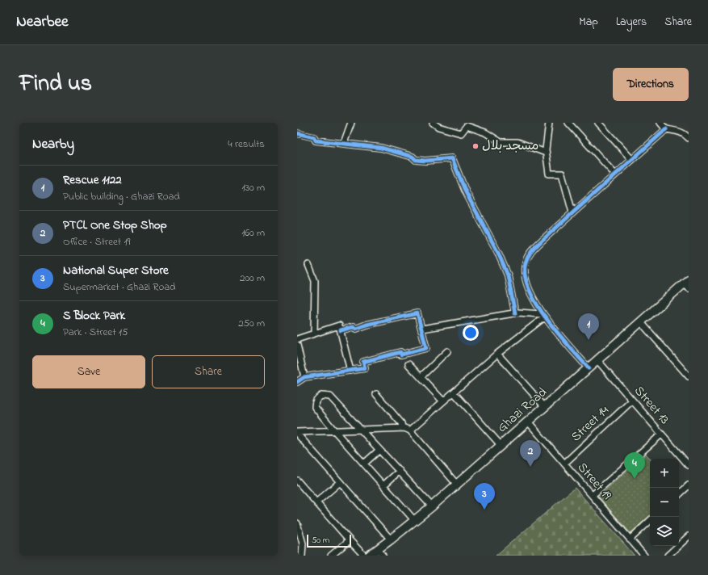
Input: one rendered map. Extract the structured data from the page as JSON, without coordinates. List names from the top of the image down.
{
  "streets": {
    "main road": ["Ghazi Road"],
    "street": ["Street 13", "Street 14", "Street 19"]
  },
  "crossings": [
    ["Street 13", "Ghazi Road"],
    ["Street 13", "Street 14"],
    ["Ghazi Road", "Street 19"],
    ["Street 14", "Street 19"]
  ],
  "places": ["مسجد بلال"],
  "scale_bar": "50 m",
  "page": {
    "header": "Nearbee",
    "nav": ["Map", "Layers", "Share"],
    "title": "Find us",
    "buttons": [
      "Directions",
      ["Save", "Share"]
    ],
    "heading": ["Nearby", "4 results"],
    "list": [
      {
        "mark": "1",
        "name": "Rescue 1122",
        "note": "Public building · Ghazi Road",
        "value": "130 m"
      },
      {
        "mark": "2",
        "name": "PTCL One Stop Shop",
        "note": "Office · Street 19",
        "value": "160 m"
      },
      {
        "mark": "3",
        "name": "National Super Store",
        "note": "Supermarket · Ghazi Road",
        "value": "200 m"
      },
      {
        "mark": "4",
        "name": "S Block Park",
        "note": "Park · Street 15",
        "value": "250 m"
      }
    ],
    "pins": [
      "1",
      "2",
      "4",
      "3"
    ],
    "map_buttons": ["+", "−"],
    "scale": "50 m"
  }
}
